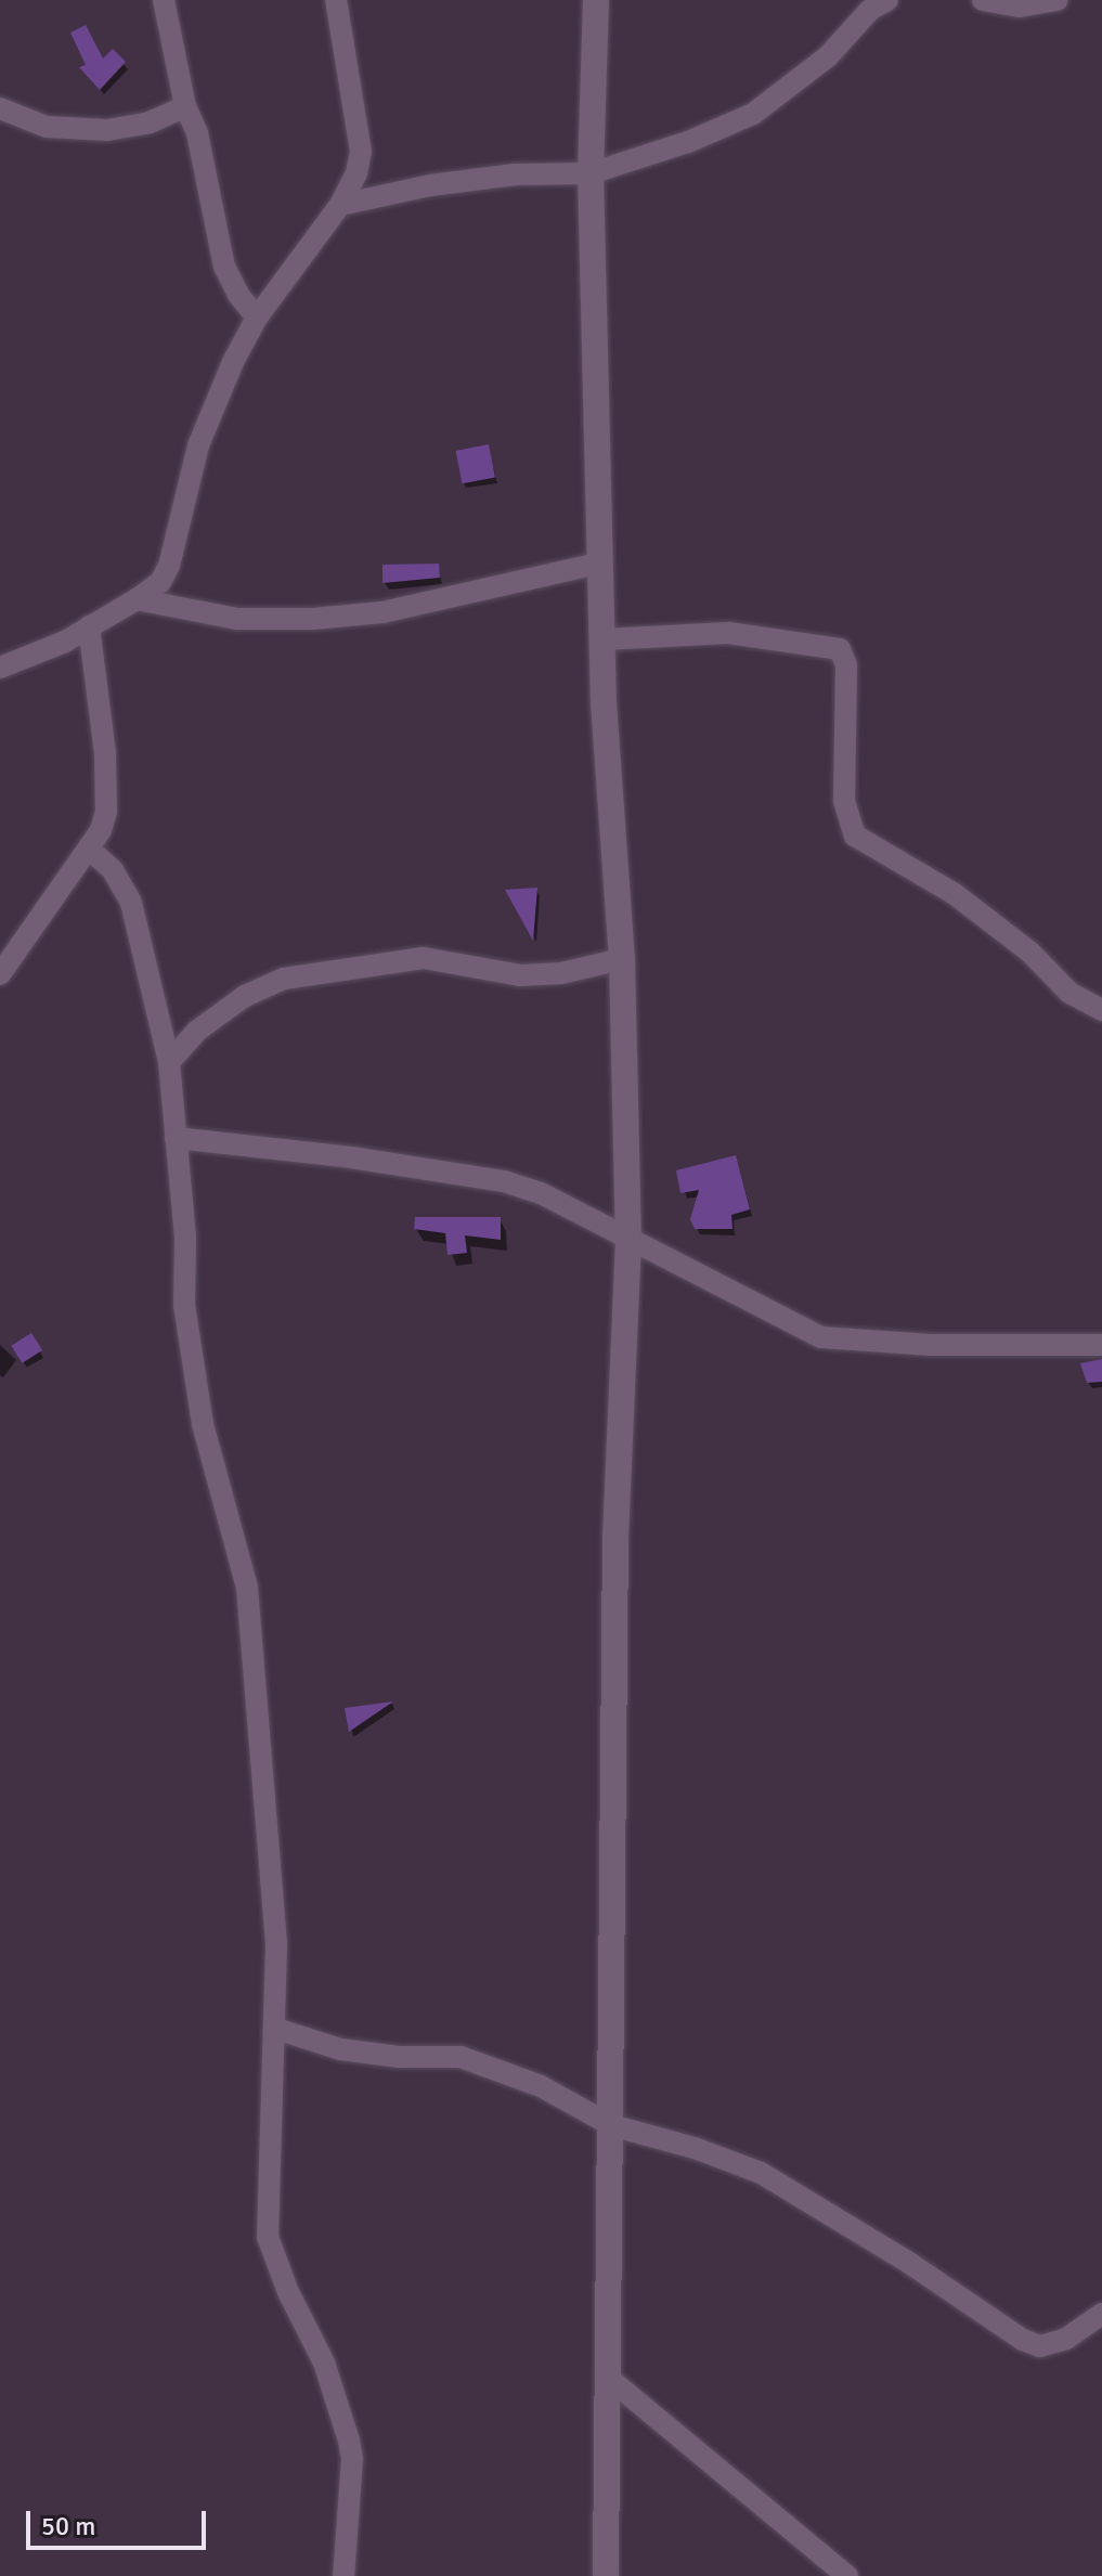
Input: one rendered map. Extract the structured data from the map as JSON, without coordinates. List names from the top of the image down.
{
  "scale_bar": "50 m"
}
